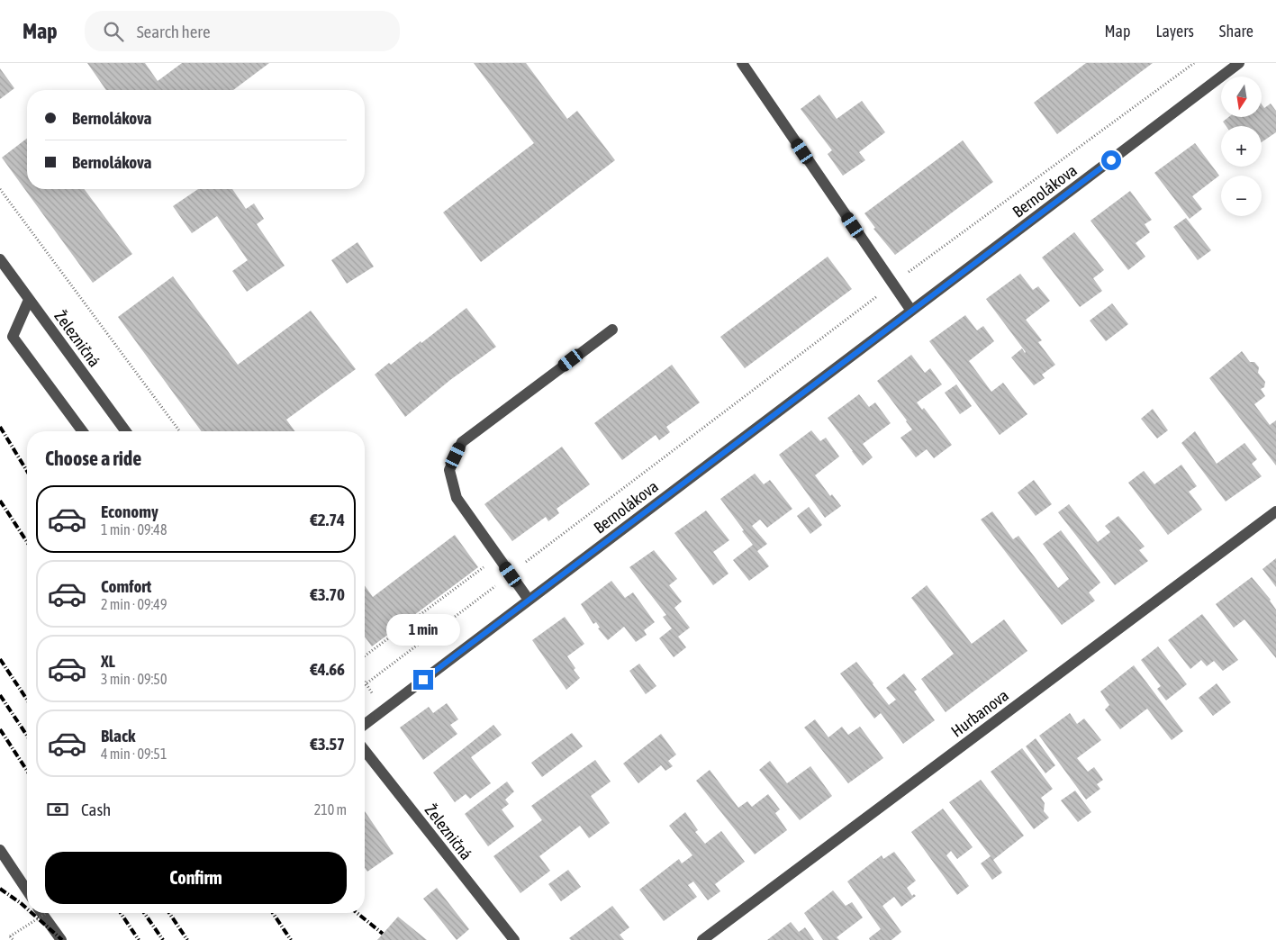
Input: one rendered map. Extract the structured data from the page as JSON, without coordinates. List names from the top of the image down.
{
  "streets": {
    "street": ["Bernolákova", "Železničná", "Hurbanova"]
  },
  "north": "bottom",
  "page": {
    "header": "Map",
    "search": "Search here",
    "nav": ["Map", "Layers", "Share"],
    "map_buttons": ["+", "−"],
    "banner": ["Bernolákova", "Bernolákova"],
    "heading": "Choose a ride",
    "list": [
      {
        "name": "Economy",
        "note": "1 min · 09:48",
        "value": "€2.74"
      },
      {
        "name": "Comfort",
        "note": "2 min · 09:49",
        "value": "€3.70"
      },
      {
        "name": "XL",
        "note": "3 min · 09:50",
        "value": "€4.66"
      },
      {
        "name": "Black",
        "note": "4 min · 09:51",
        "value": "€3.57"
      }
    ],
    "bubble": "1 min",
    "pay": ["Cash", "210 m"],
    "buttons": "Confirm"
  }
}
